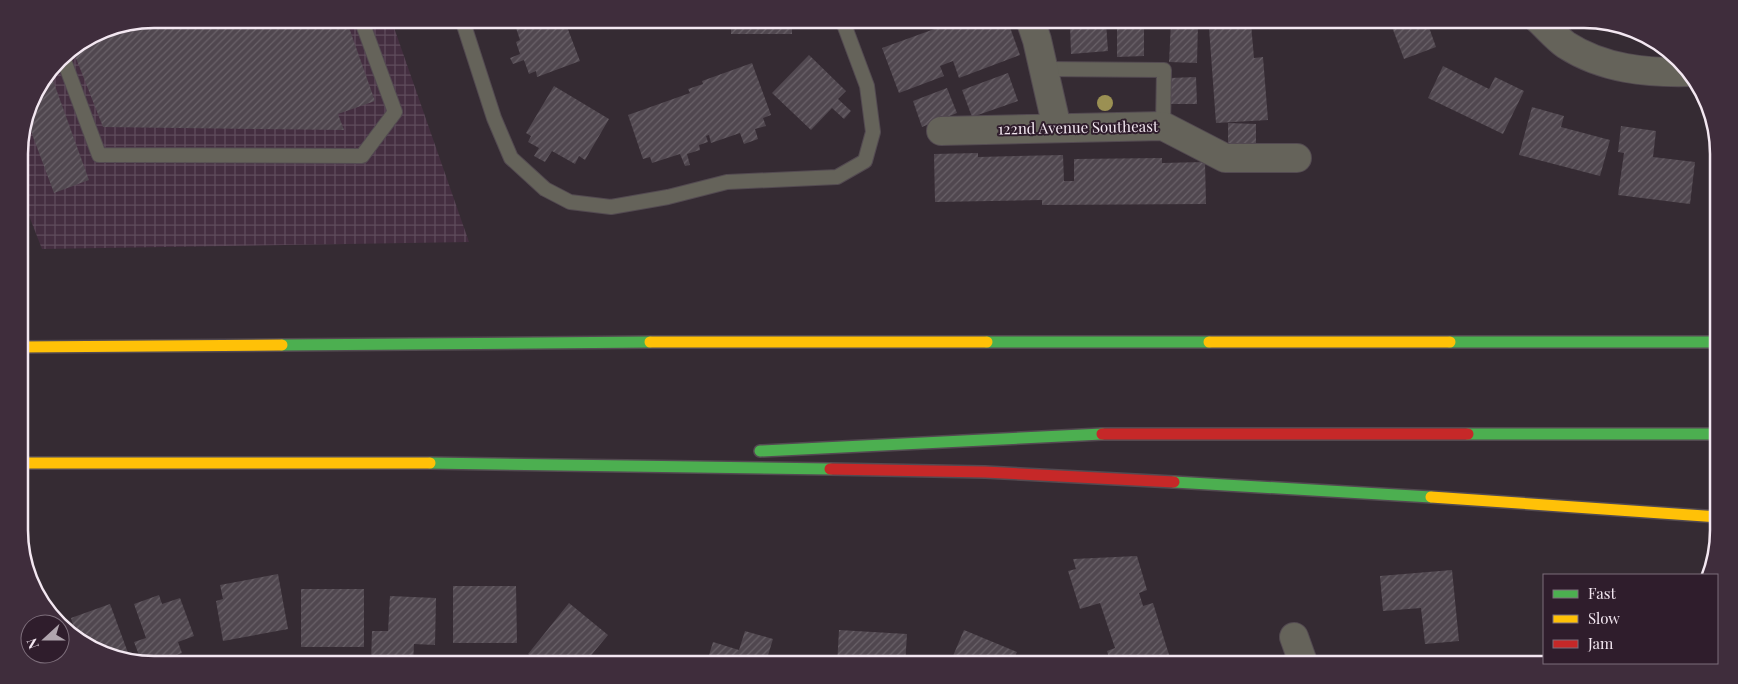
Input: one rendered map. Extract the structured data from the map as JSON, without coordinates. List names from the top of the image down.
{
  "streets": {
    "street": ["122nd Avenue Southeast"]
  },
  "legend": ["Fast", "Slow", "Jam"],
  "north": "left"
}
